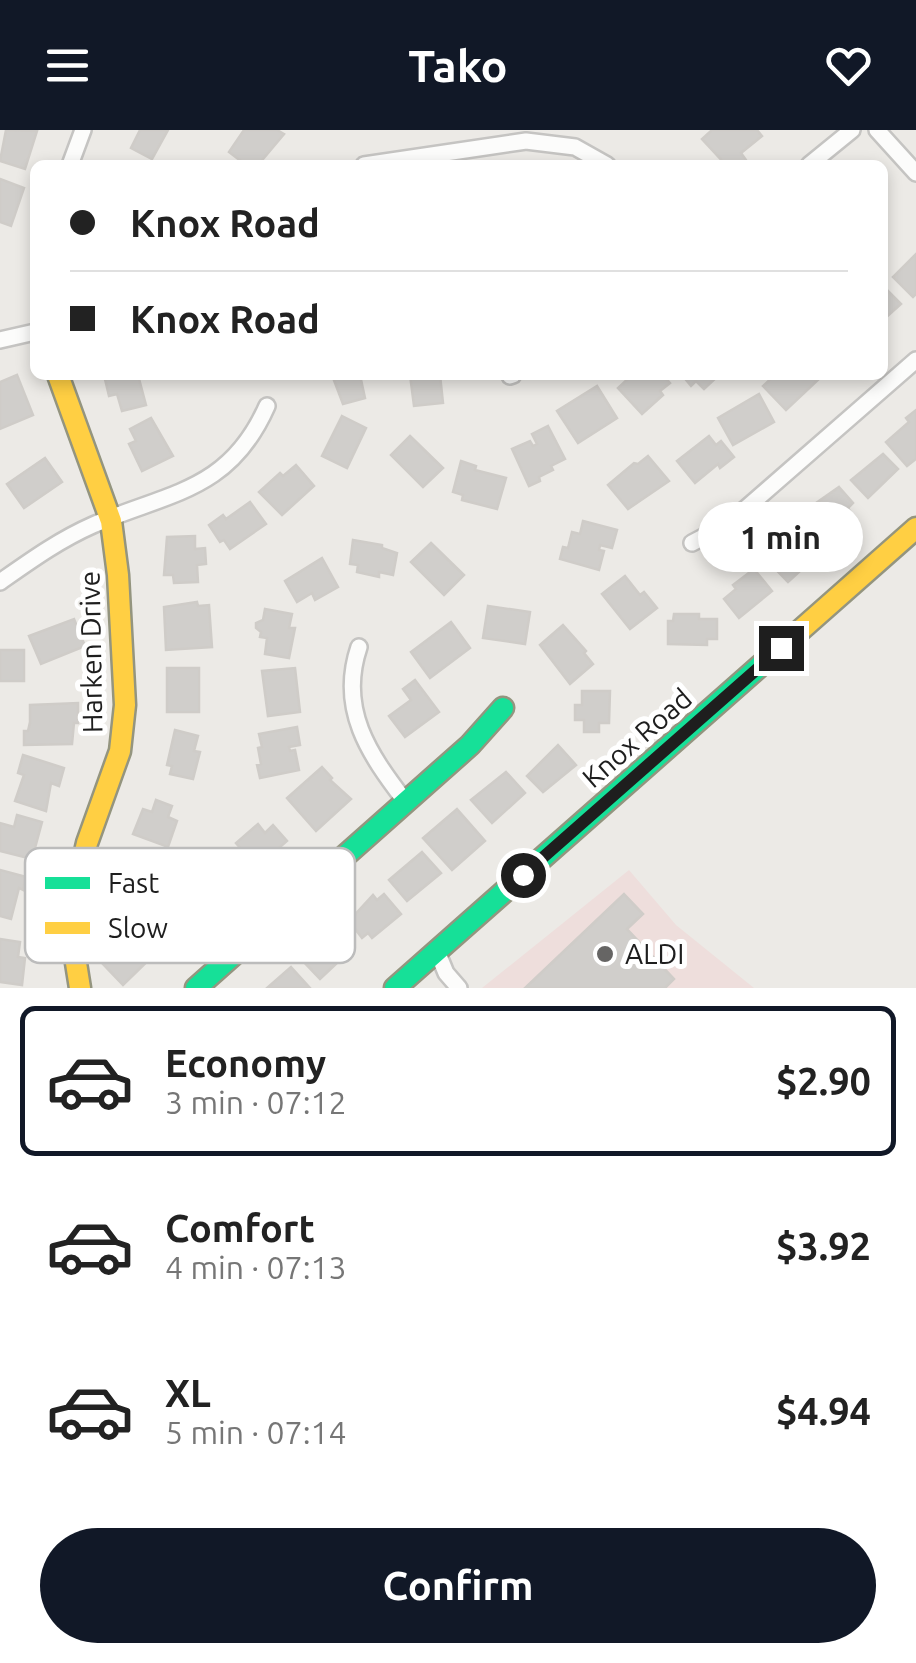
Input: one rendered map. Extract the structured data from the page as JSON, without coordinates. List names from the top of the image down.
{
  "streets": {
    "street": ["Harken Drive", "Knox Road"]
  },
  "places": ["ALDI"],
  "legend": ["Fast", "Slow"],
  "page": {
    "header": "Tako",
    "banner": ["Knox Road", "Knox Road"],
    "bubble": "1 min",
    "list": [
      {
        "name": "Economy",
        "note": "3 min · 07:12",
        "value": "$2.90"
      },
      {
        "name": "Comfort",
        "note": "4 min · 07:13",
        "value": "$3.92"
      },
      {
        "name": "XL",
        "note": "5 min · 07:14",
        "value": "$4.94"
      }
    ],
    "buttons": "Confirm"
  }
}
